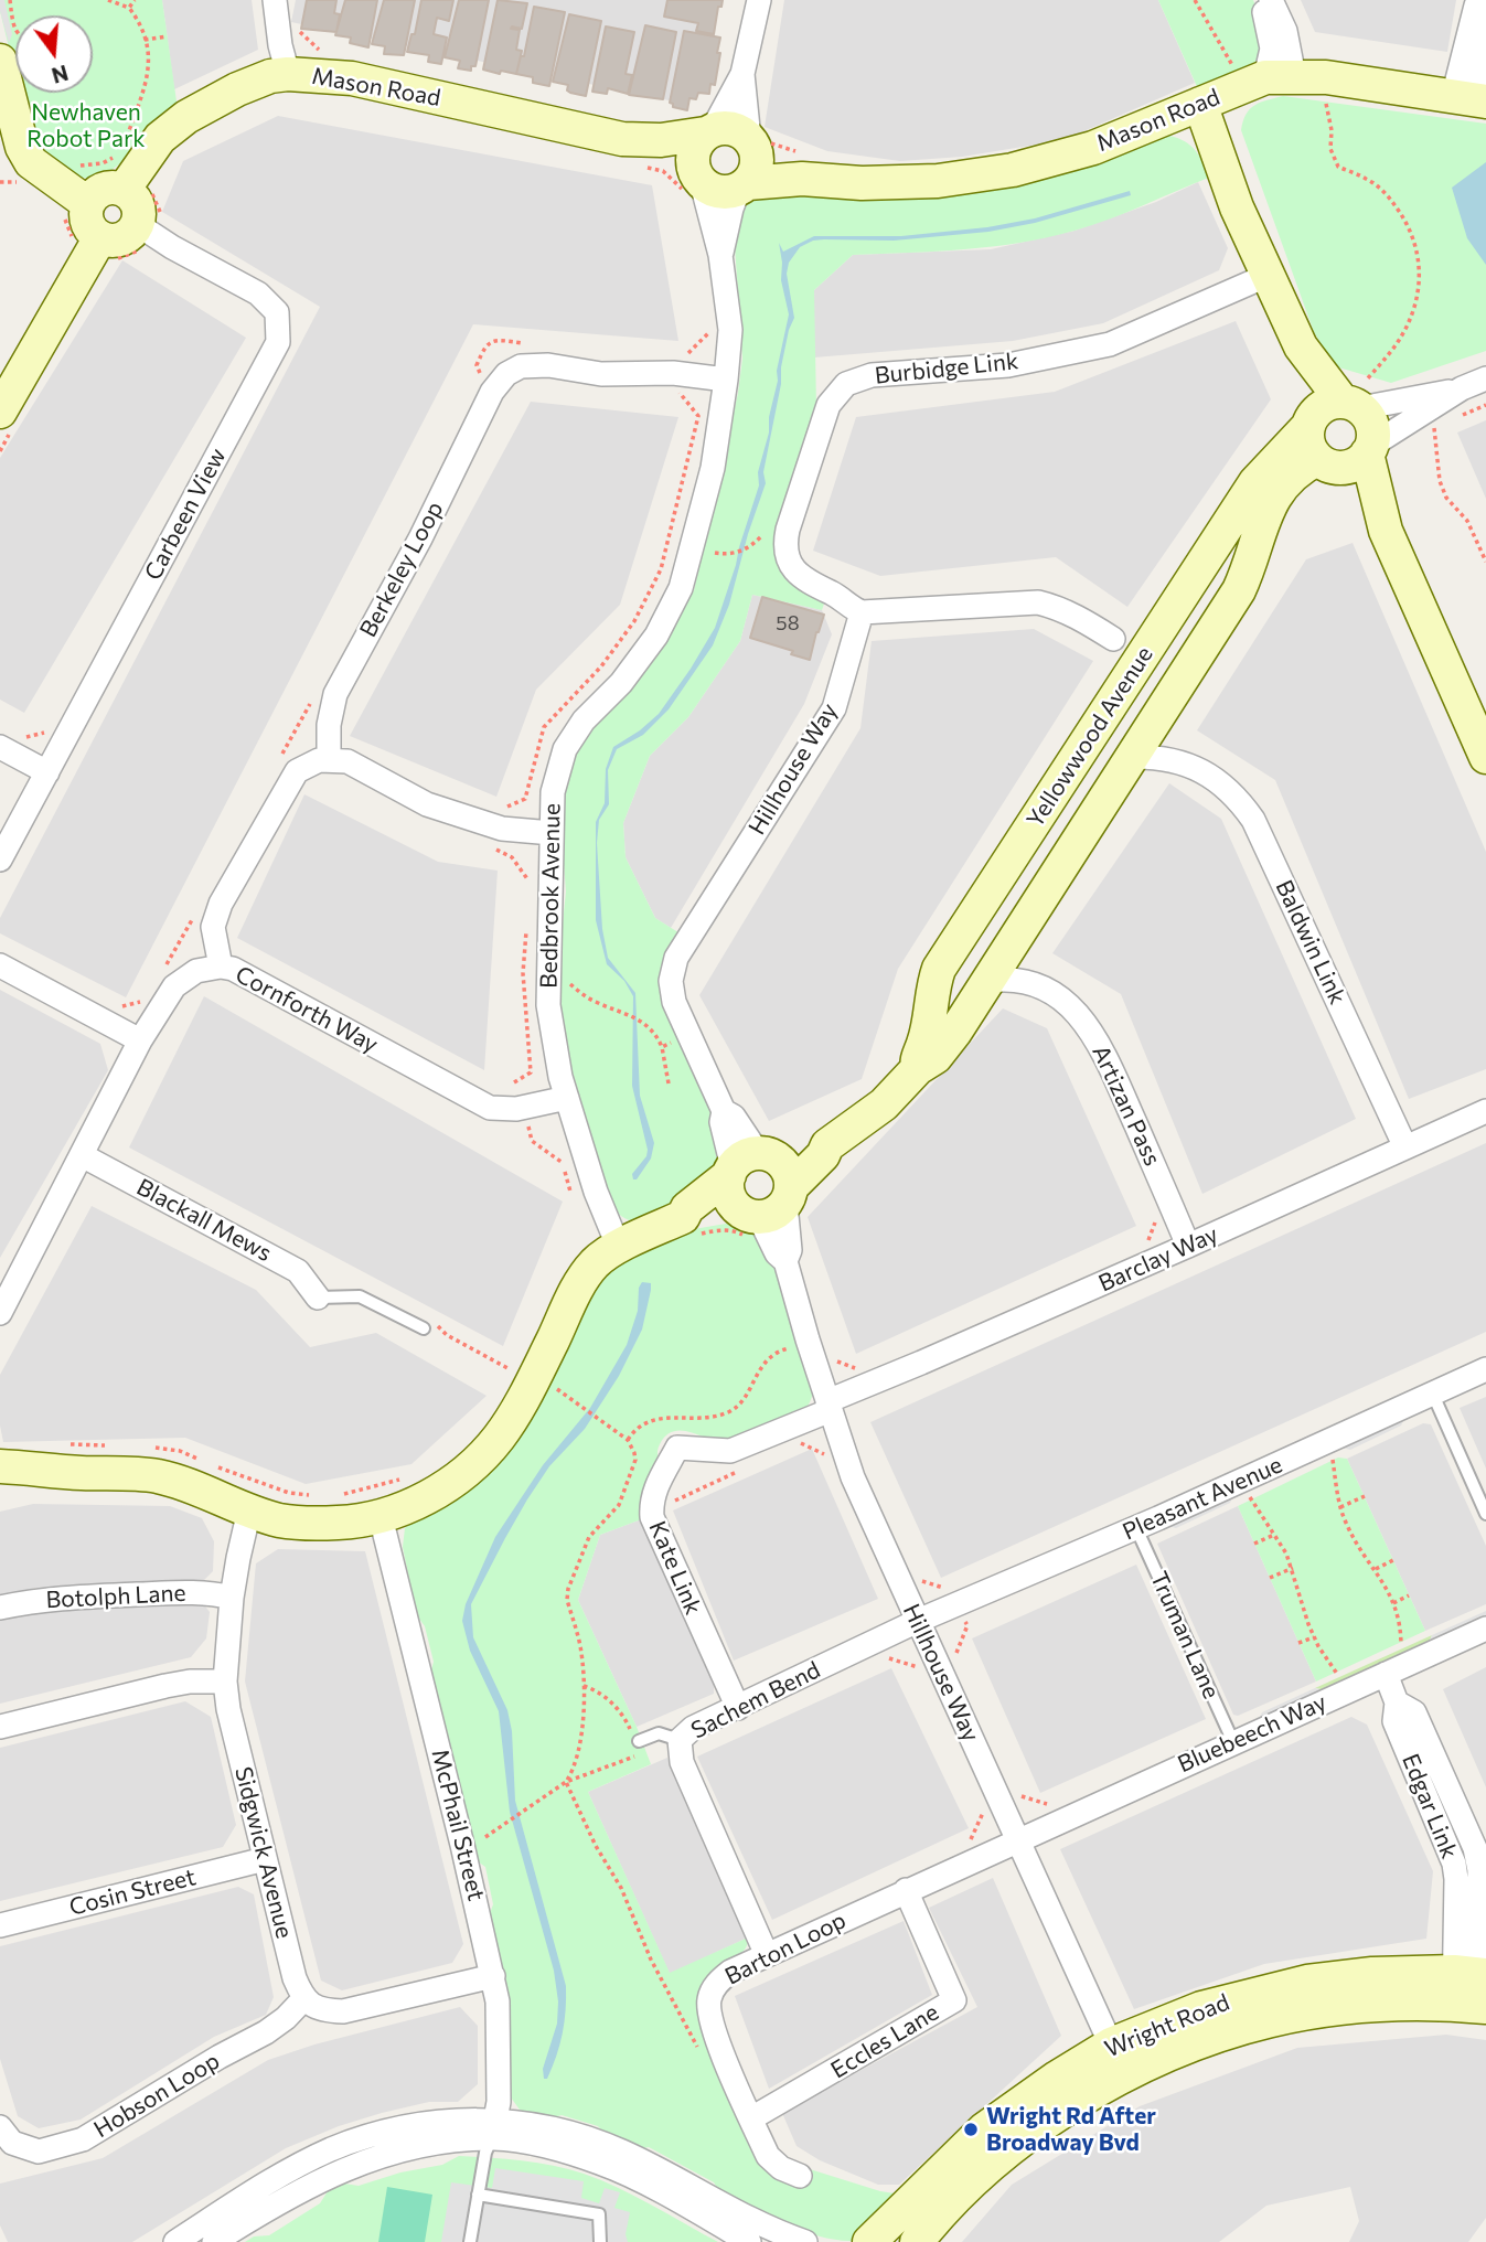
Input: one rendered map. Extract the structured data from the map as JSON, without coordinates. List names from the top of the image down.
{
  "streets": {
    "street": [
      "Mason Road",
      "Burbidge Link",
      "Carbeen View",
      "Berkeley Loop",
      "Yellowwood Avenue",
      "Hillhouse Way",
      "Bedbrook Avenue",
      "Baldwin Link",
      "Cornforth Way",
      "Artizan Pass",
      "Blackall Mews",
      "Barclay Way",
      "Pleasant Avenue",
      "Kate Link",
      "Botolph Lane",
      "Sachem Bend",
      "Bluebeech Way",
      "Edgar Link",
      "McPhail Street",
      "Sidgwick Avenue",
      "Cosin Street",
      "Barton Loop",
      "Wright Road",
      "Eccles Lane",
      "Hobson Loop"
    ],
    "lane": ["Truman Lane"]
  },
  "crossings": [
    ["Mason Road", "Bedbrook Avenue"],
    ["Burbidge Link", "Hillhouse Way"],
    ["Berkeley Loop", "Bedbrook Avenue"],
    ["Yellowwood Avenue", "Hillhouse Way"],
    ["Yellowwood Avenue", "Bedbrook Avenue"],
    ["Yellowwood Avenue", "Baldwin Link"],
    ["Yellowwood Avenue", "Artizan Pass"],
    ["Yellowwood Avenue", "McPhail Street"],
    ["Yellowwood Avenue", "Sidgwick Avenue"],
    ["Hillhouse Way", "Barclay Way"],
    ["Hillhouse Way", "Pleasant Avenue"],
    ["Hillhouse Way", "Kate Link"],
    ["Hillhouse Way", "Sachem Bend"],
    ["Hillhouse Way", "Bluebeech Way"],
    ["Hillhouse Way", "Barton Loop"],
    ["Hillhouse Way", "Wright Road"],
    ["Bedbrook Avenue", "Cornforth Way"],
    ["Baldwin Link", "Barclay Way"],
    ["Cornforth Way", "Blackall Mews"],
    ["Artizan Pass", "Barclay Way"],
    ["Barclay Way", "Kate Link"],
    ["Pleasant Avenue", "Truman Lane"],
    ["Pleasant Avenue", "Sachem Bend"],
    ["Kate Link", "Sachem Bend"],
    ["Botolph Lane", "Sidgwick Avenue"],
    ["Truman Lane", "Bluebeech Way"],
    ["Sachem Bend", "Barton Loop"],
    ["Bluebeech Way", "Edgar Link"],
    ["Bluebeech Way", "Barton Loop"],
    ["Edgar Link", "Wright Road"],
    ["Sidgwick Avenue", "Cosin Street"],
    ["Sidgwick Avenue", "Hobson Loop"],
    ["Barton Loop", "Eccles Lane"]
  ],
  "parks": ["Newhaven Robot Park"],
  "places": ["Wright Rd After Broadway Bvd"],
  "house_numbers": ["58"],
  "north": "bottom"
}
